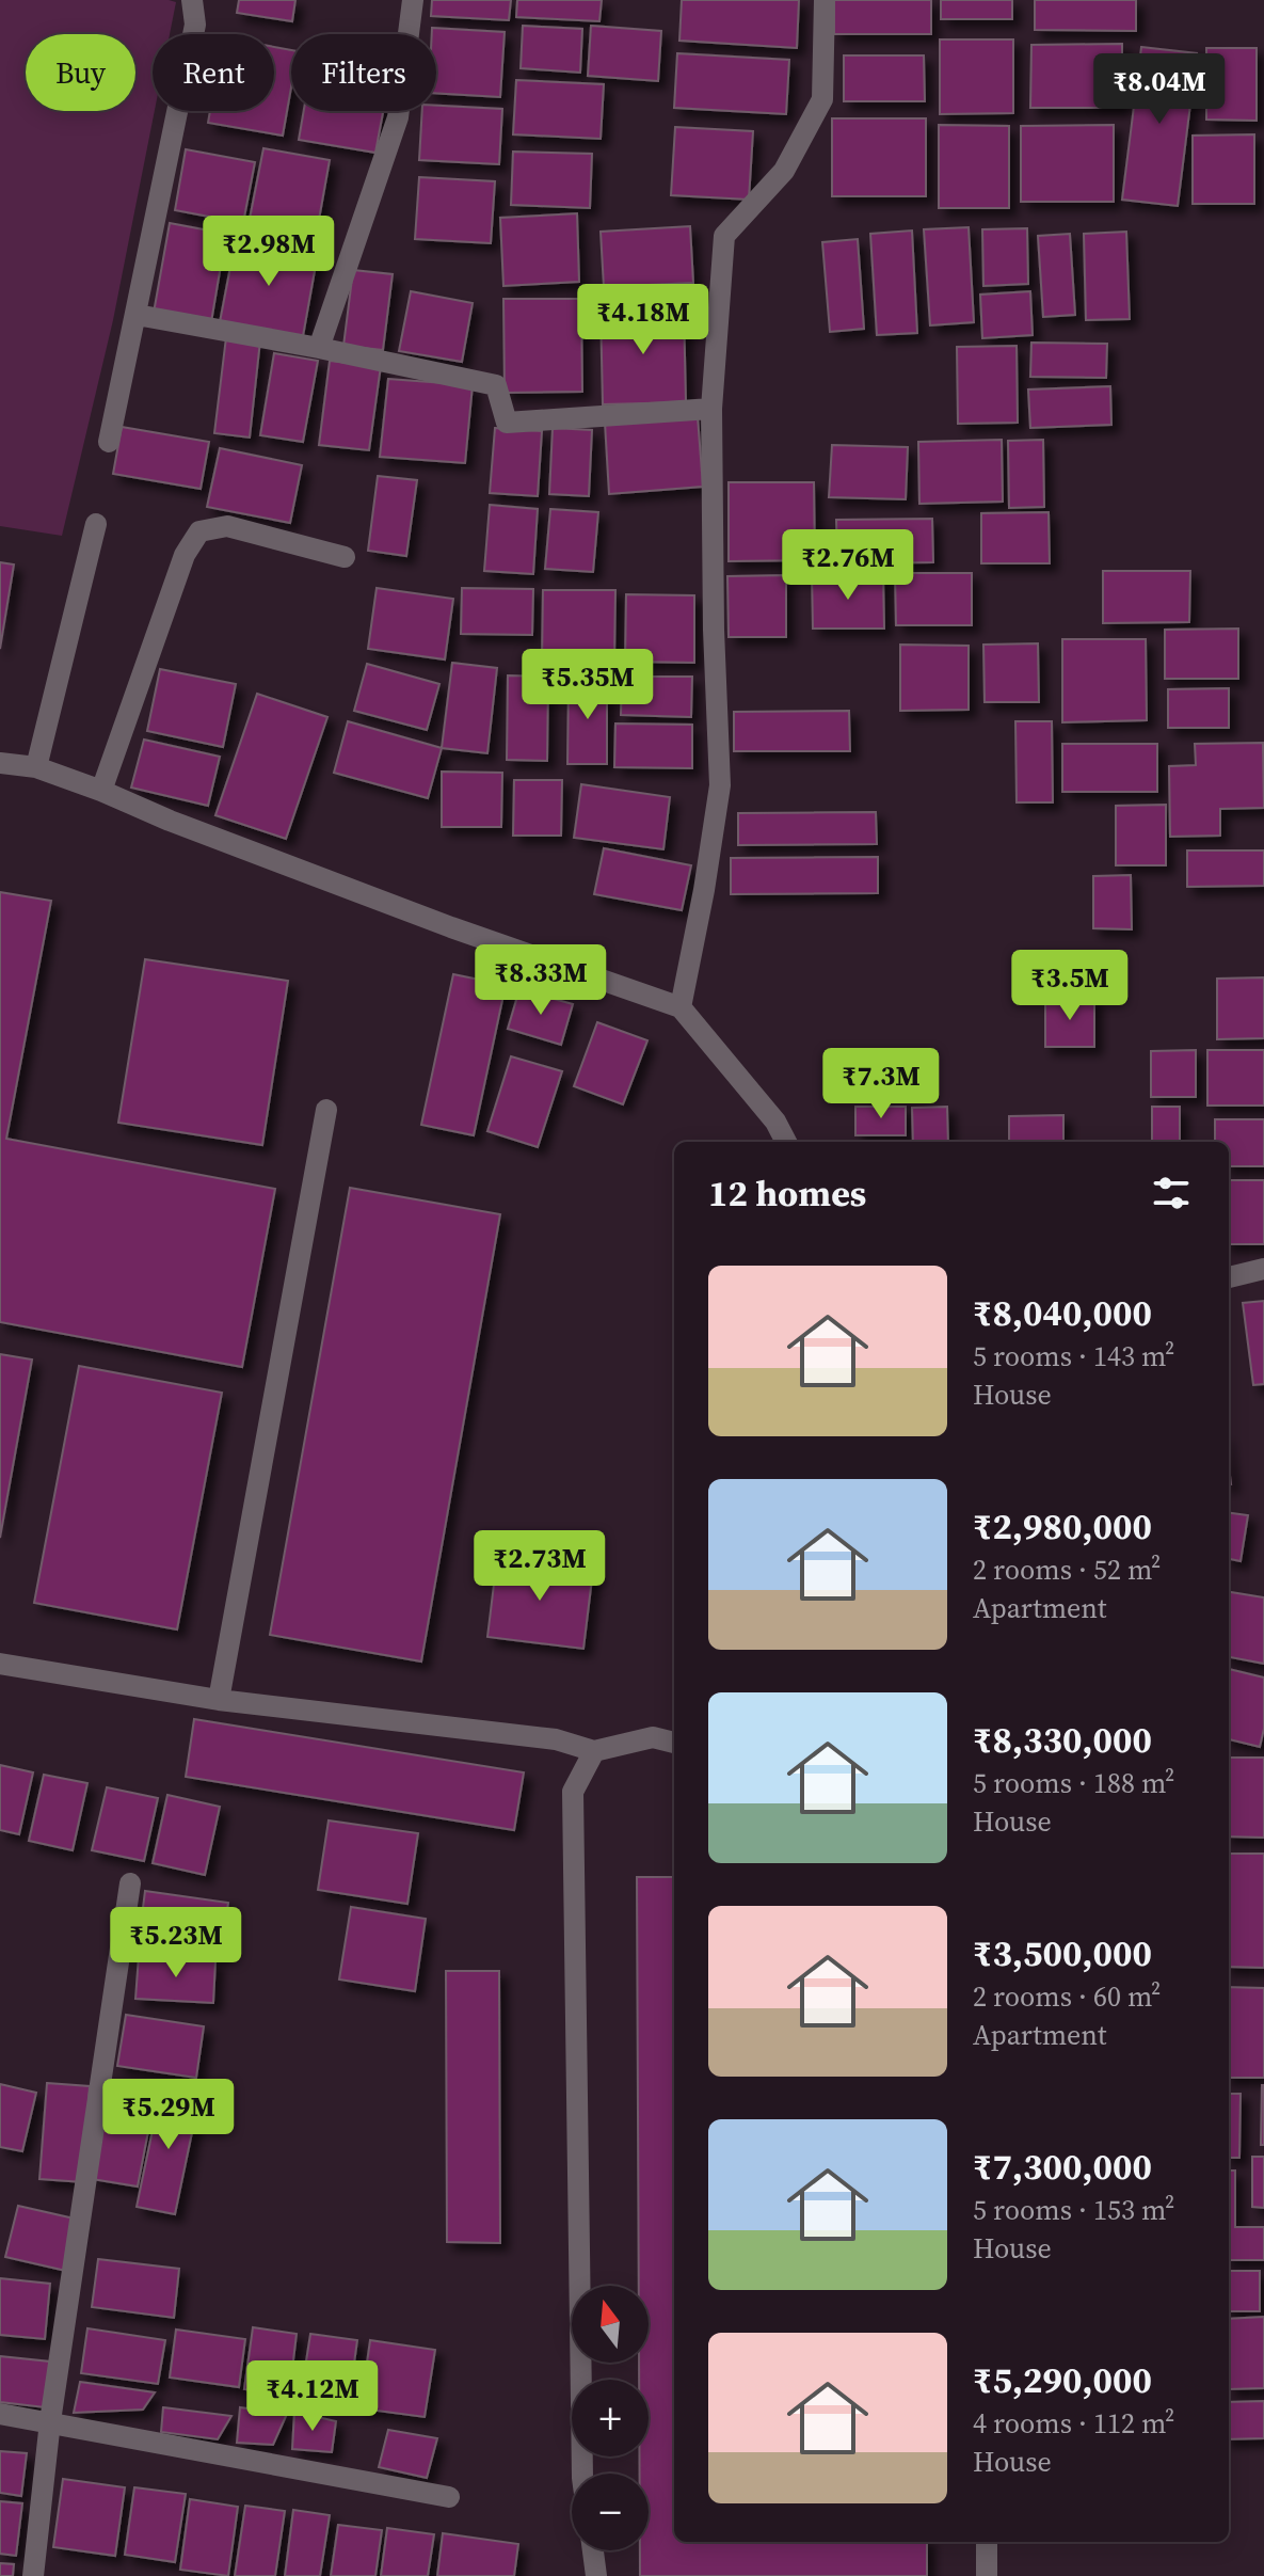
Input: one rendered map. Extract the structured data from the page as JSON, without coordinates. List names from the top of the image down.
{
  "north": "top",
  "page": {
    "chip": ["Buy", "Rent", "Filters"],
    "price": [
      "₹8.04M",
      "₹2.98M",
      "₹4.18M",
      "₹2.76M",
      "₹5.35M",
      "₹8.33M",
      "₹3.5M",
      "₹7.3M",
      "₹2.73M",
      "₹5.23M",
      "₹5.29M",
      "₹4.12M"
    ],
    "heading": "12 homes",
    "list": [
      {
        "name": "₹8,040,000",
        "note": "5 rooms · 143 m² · House"
      },
      {
        "name": "₹2,980,000",
        "note": "2 rooms · 52 m² · Apartment"
      },
      {
        "name": "₹8,330,000",
        "note": "5 rooms · 188 m² · House"
      },
      {
        "name": "₹3,500,000",
        "note": "2 rooms · 60 m² · Apartment"
      },
      {
        "name": "₹7,300,000",
        "note": "5 rooms · 153 m² · House"
      },
      {
        "name": "₹5,290,000",
        "note": "4 rooms · 112 m² · House"
      }
    ],
    "map_buttons": ["+", "−"]
  }
}
